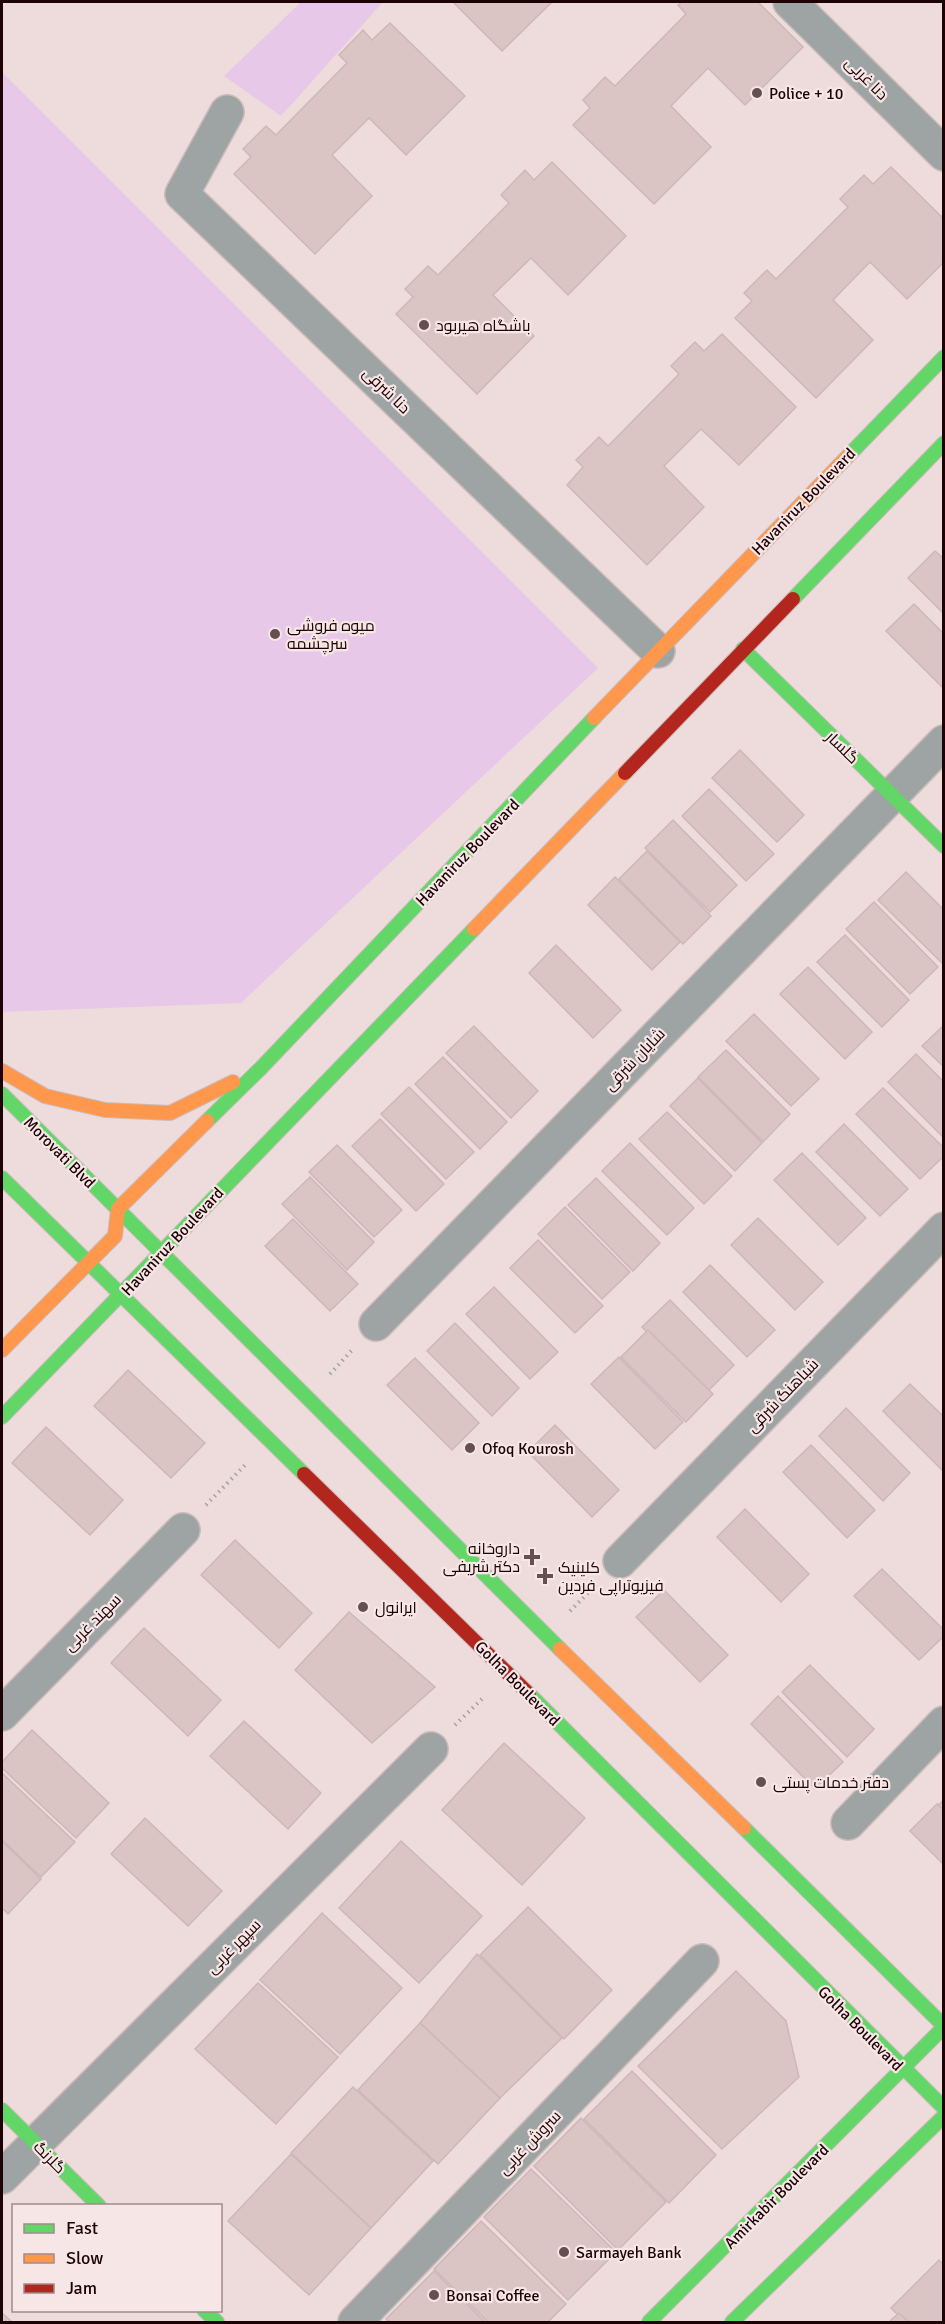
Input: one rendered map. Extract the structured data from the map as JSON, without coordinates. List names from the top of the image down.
{
  "streets": {
    "main road": [
      "Havaniruz Boulevard",
      "گلسار",
      "Morovati Blvd",
      "Golha Boulevard",
      "گلرنگ",
      "Amirkabir Boulevard"
    ],
    "street": [
      "دنا غربی",
      "دنا شرقی",
      "شایان شرقی",
      "شباهنگ شرقی",
      "سهند غربی",
      "سپهر غربی",
      "سروش غربی"
    ]
  },
  "crossings": [
    ["دنا شرقی", "Havaniruz Boulevard"],
    ["Havaniruz Boulevard", "گلسار"],
    ["Havaniruz Boulevard", "Morovati Blvd"],
    ["Havaniruz Boulevard", "Golha Boulevard"],
    ["گلسار", "شایان شرقی"],
    ["Golha Boulevard", "Amirkabir Boulevard"],
    ["سپهر غربی", "گلرنگ"]
  ],
  "places": {
    "other": [
      "Police + 10",
      "باشگاه هیربود",
      "میوه فروشی سرچشمه",
      "Ofoq Kourosh",
      "ایرانول",
      "دفتر خدمات پستی",
      "Sarmayeh Bank",
      "Bonsai Coffee"
    ],
    "health": ["داروخانه دکتر شریفی", "کلینیک فیزیوتراپی فردین"]
  },
  "legend": ["Fast", "Slow", "Jam"]
}
